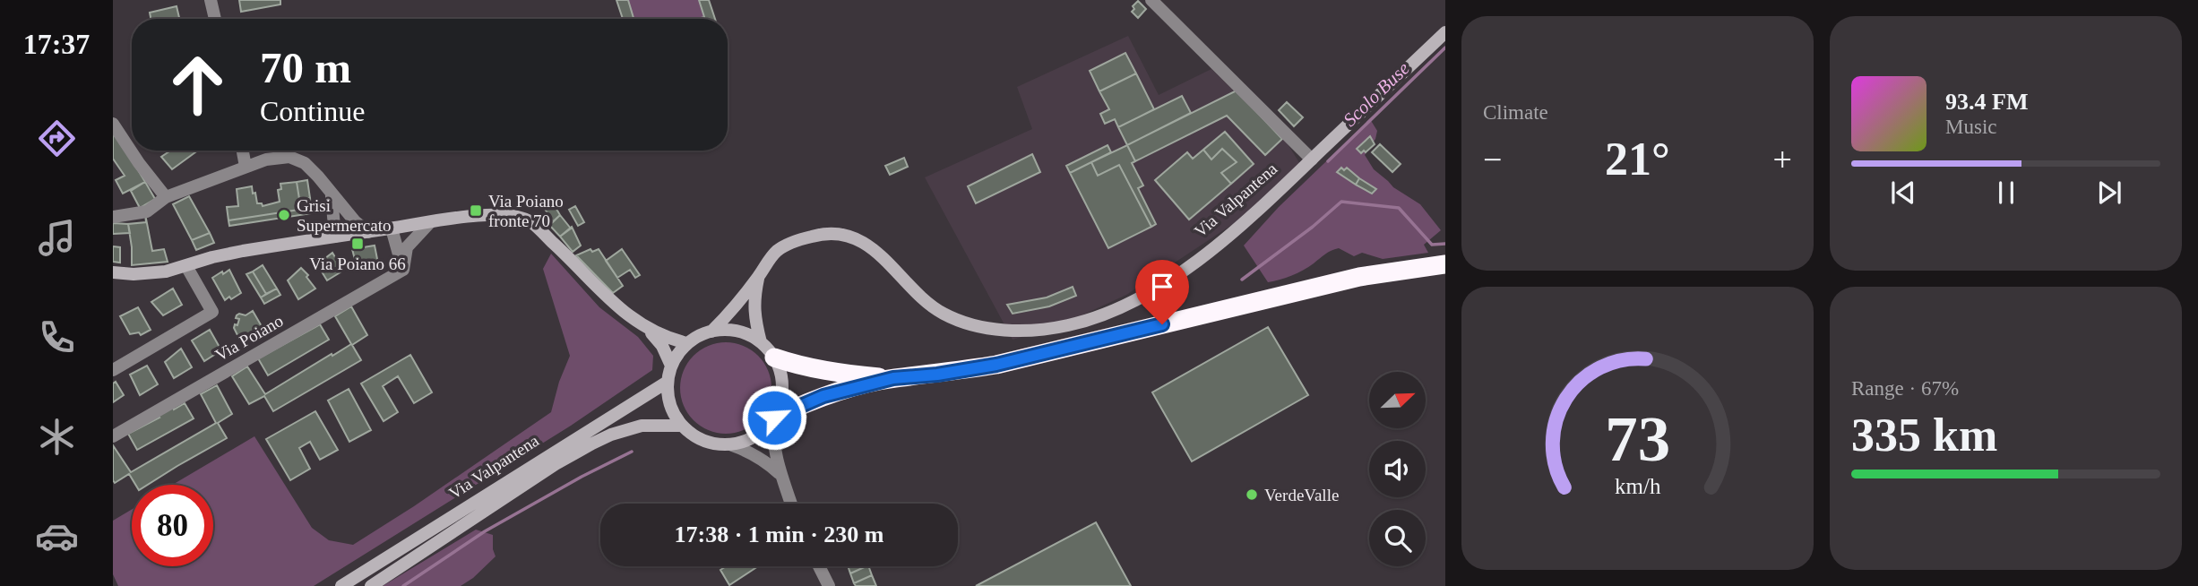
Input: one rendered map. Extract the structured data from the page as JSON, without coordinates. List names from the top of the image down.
{
  "streets": {
    "street": ["Via Valpantena", "Via Poiano"]
  },
  "water": ["Scolo Buse"],
  "places": {
    "transit": ["Via Poiano fronte 70", "Via Poiano 66"],
    "other": ["Grisi Supermercato", "VerdeValle"]
  },
  "north": "top right",
  "page": {
    "tabs": "17:37",
    "tile": [
      "Climate",
      ["Range · 67%", "335 km"]
    ],
    "turn": ["70 m", "Continue"],
    "song": ["93.4 FM", "Music"],
    "heat": ["−", "21°", "+"],
    "limit": "80",
    "trip": "17:38 · 1 min · 230 m",
    "gauge": ["73", "km/h"]
  }
}
